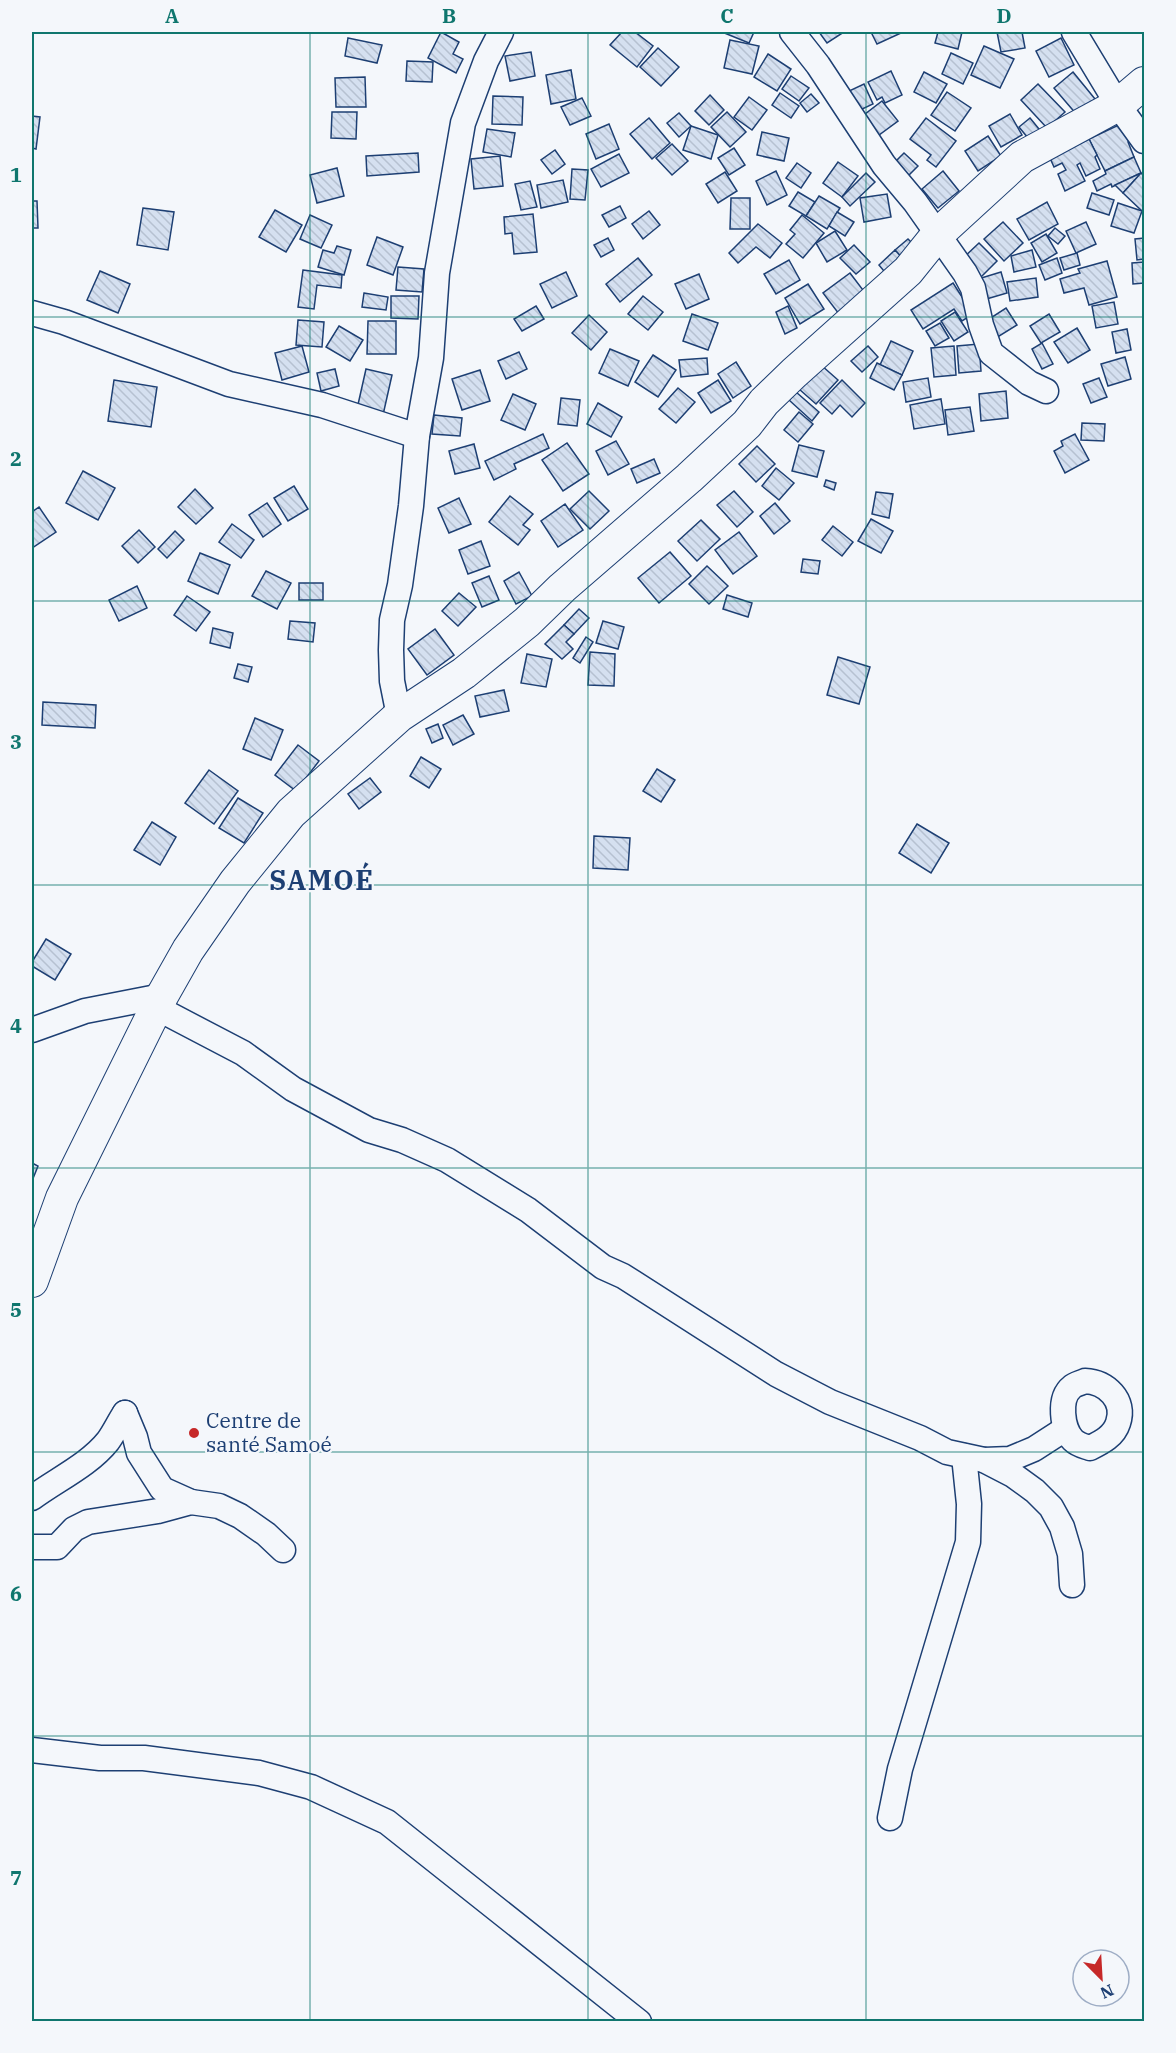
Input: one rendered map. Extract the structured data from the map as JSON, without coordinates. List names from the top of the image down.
{
  "districts": ["SAMOÉ"],
  "places": ["Centre de santé Samoé"],
  "north": "bottom right",
  "grid": {
    "columns": [
      "A",
      "B",
      "C",
      "D"
    ],
    "rows": [
      "1",
      "2",
      "3",
      "4",
      "5",
      "6",
      "7"
    ]
  }
}
